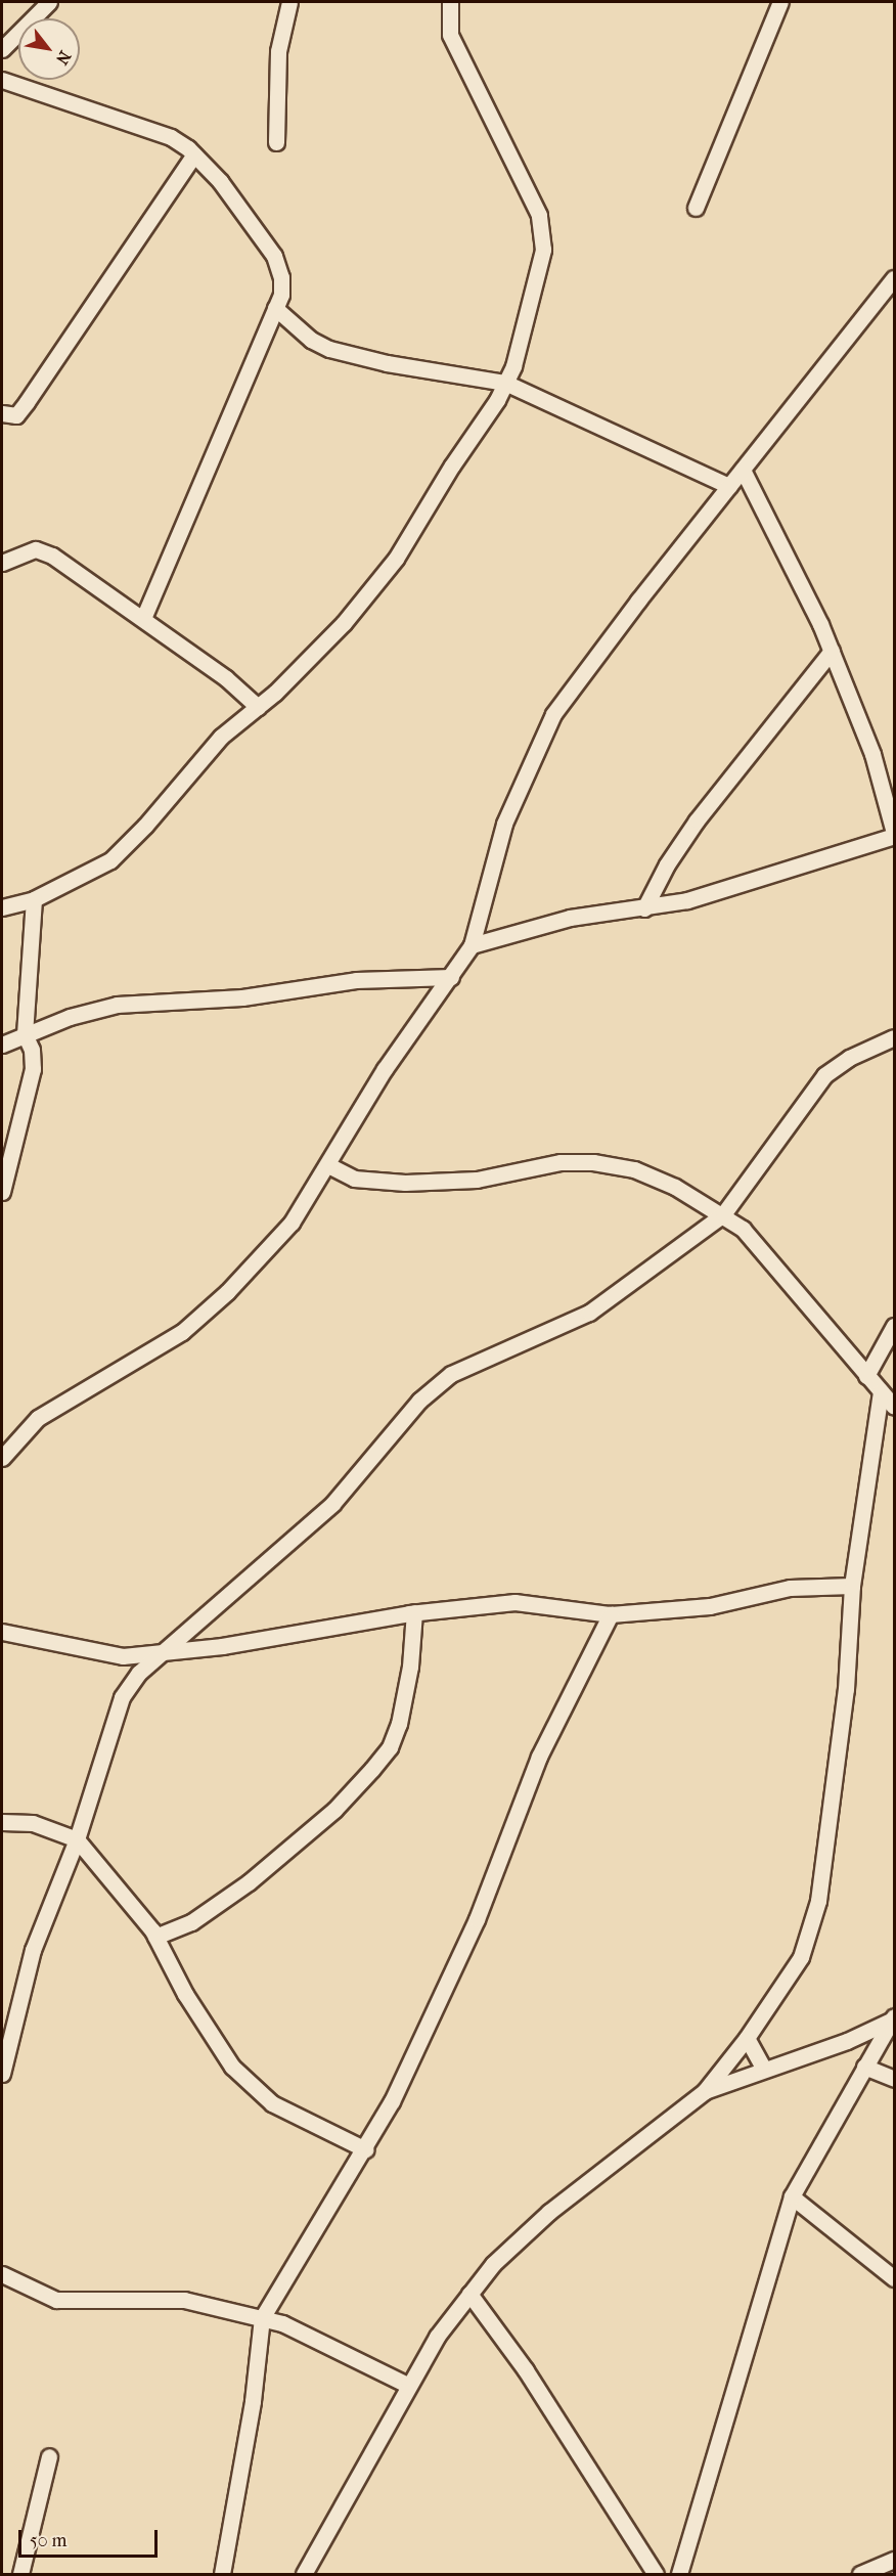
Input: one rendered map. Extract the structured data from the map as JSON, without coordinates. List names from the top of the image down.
{
  "scale_bar": "50 m",
  "north": "bottom right"
}
